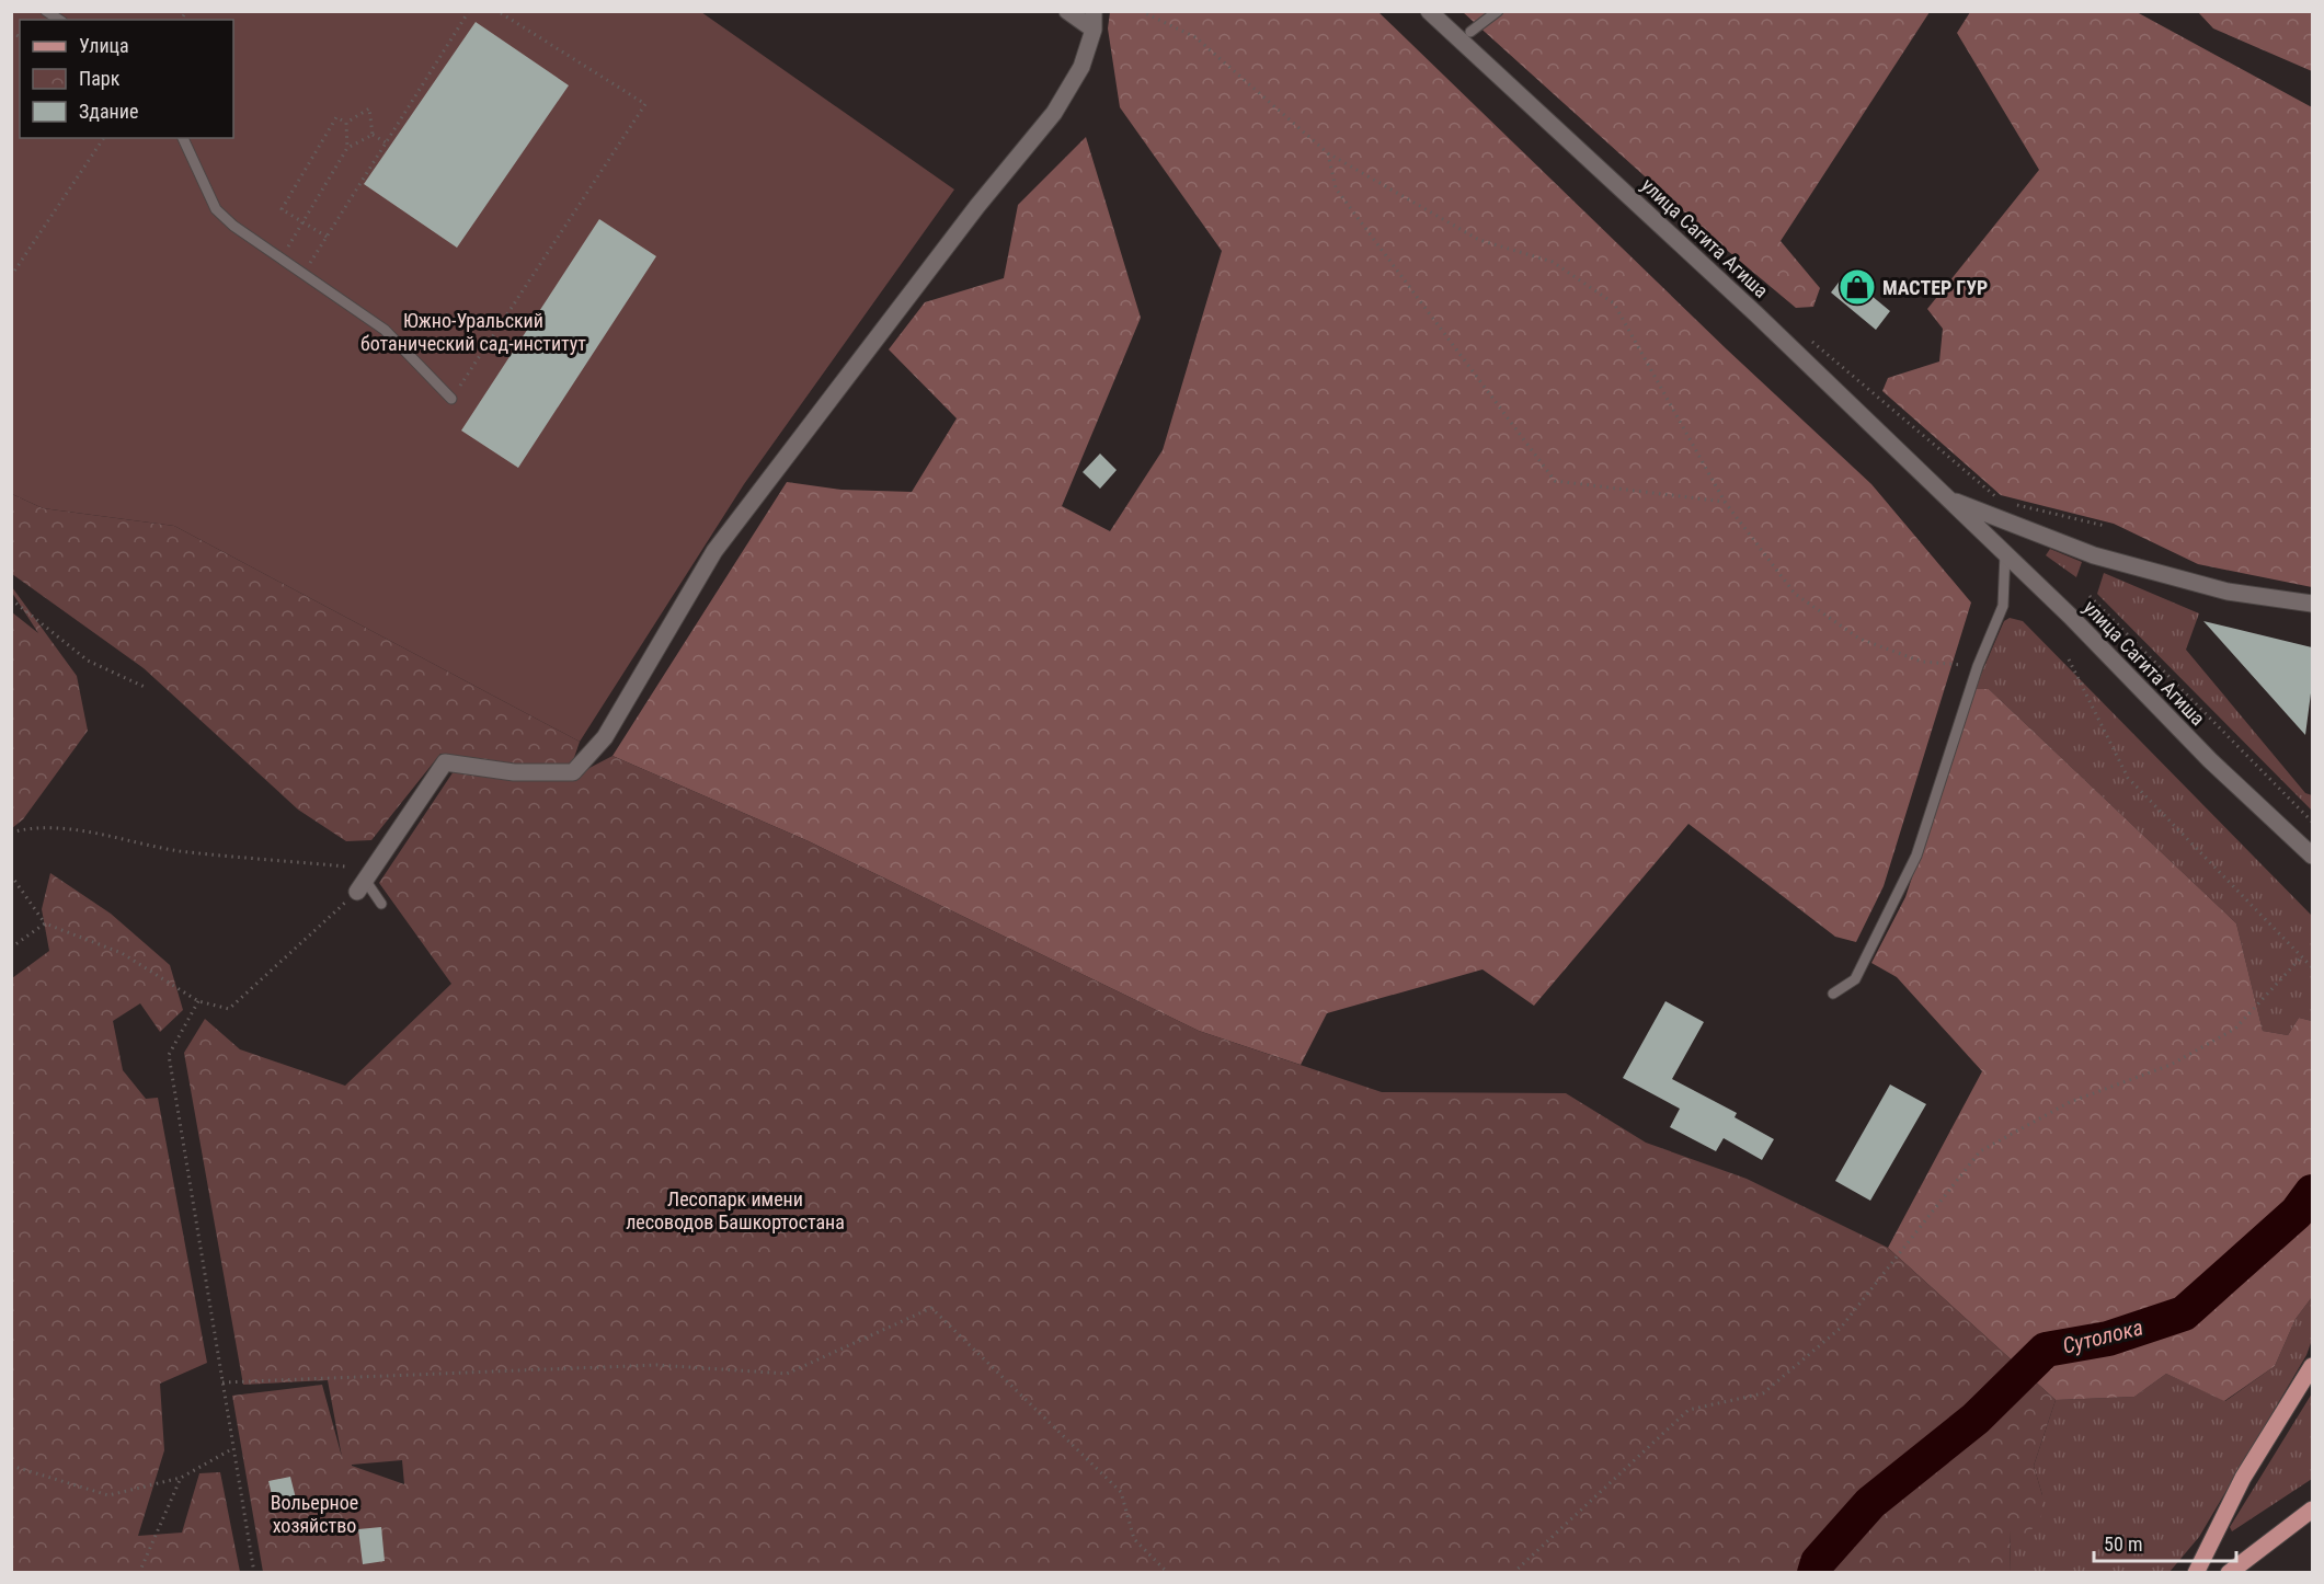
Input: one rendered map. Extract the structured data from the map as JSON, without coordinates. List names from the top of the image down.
{
  "streets": {
    "main road": ["улица Сагита Агиша"]
  },
  "water": ["Сутолока"],
  "parks": ["Южно-Уральский ботанический сад-институт", "Лесопарк имени лесоводов Башкортостана", "Вольерное хозяйство"],
  "places": {
    "shop": ["МАСТЕР ГУР"]
  },
  "legend": ["Улица", "Парк", "Здание"],
  "scale_bar": "50 m"
}
